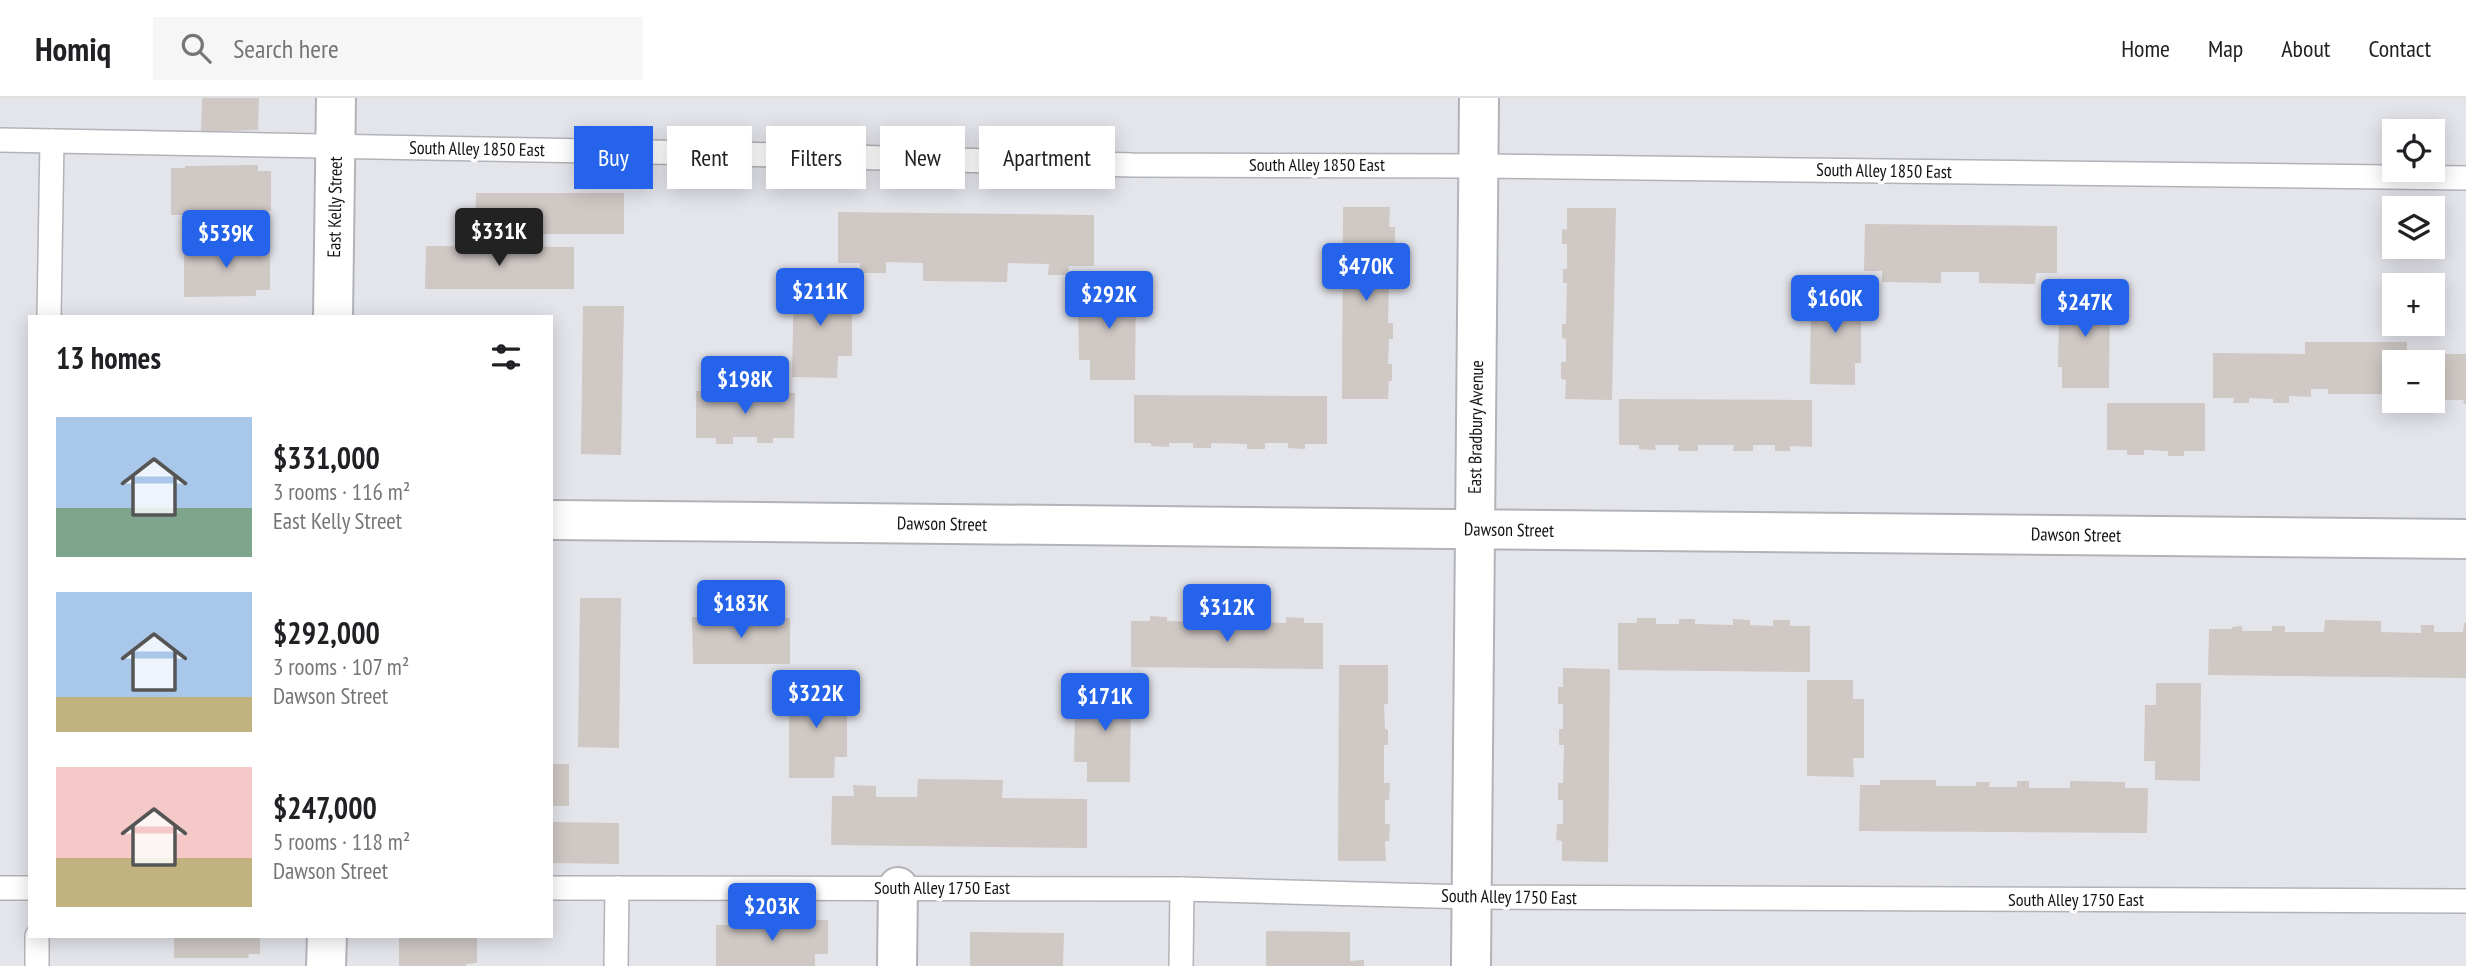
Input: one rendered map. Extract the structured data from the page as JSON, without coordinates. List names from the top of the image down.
{
  "streets": {
    "street": ["East Kelly Street", "East Bradbury Avenue", "Dawson Street"],
    "lane": ["South Alley 1850 East", "South Alley 1750 East"]
  },
  "crossings": [
    ["South Alley 1850 East", "East Kelly Street"],
    ["South Alley 1850 East", "East Bradbury Avenue"],
    ["East Bradbury Avenue", "Dawson Street"],
    ["East Bradbury Avenue", "South Alley 1750 East"]
  ],
  "page": {
    "header": "Homiq",
    "search": "Search here",
    "nav": [
      "Home",
      "Map",
      "About",
      "Contact"
    ],
    "map_buttons": ["+", "−"],
    "chip": [
      "Buy",
      "Rent",
      "Filters",
      "New",
      "Apartment"
    ],
    "price": [
      "$331K",
      "$539K",
      "$470K",
      "$211K",
      "$292K",
      "$160K",
      "$247K",
      "$198K",
      "$183K",
      "$312K",
      "$322K",
      "$171K",
      "$203K"
    ],
    "heading": "13 homes",
    "list": [
      {
        "name": "$331,000",
        "note": "3 rooms · 116 m² · East Kelly Street"
      },
      {
        "name": "$292,000",
        "note": "3 rooms · 107 m² · Dawson Street"
      },
      {
        "name": "$247,000",
        "note": "5 rooms · 118 m² · Dawson Street"
      }
    ]
  }
}
